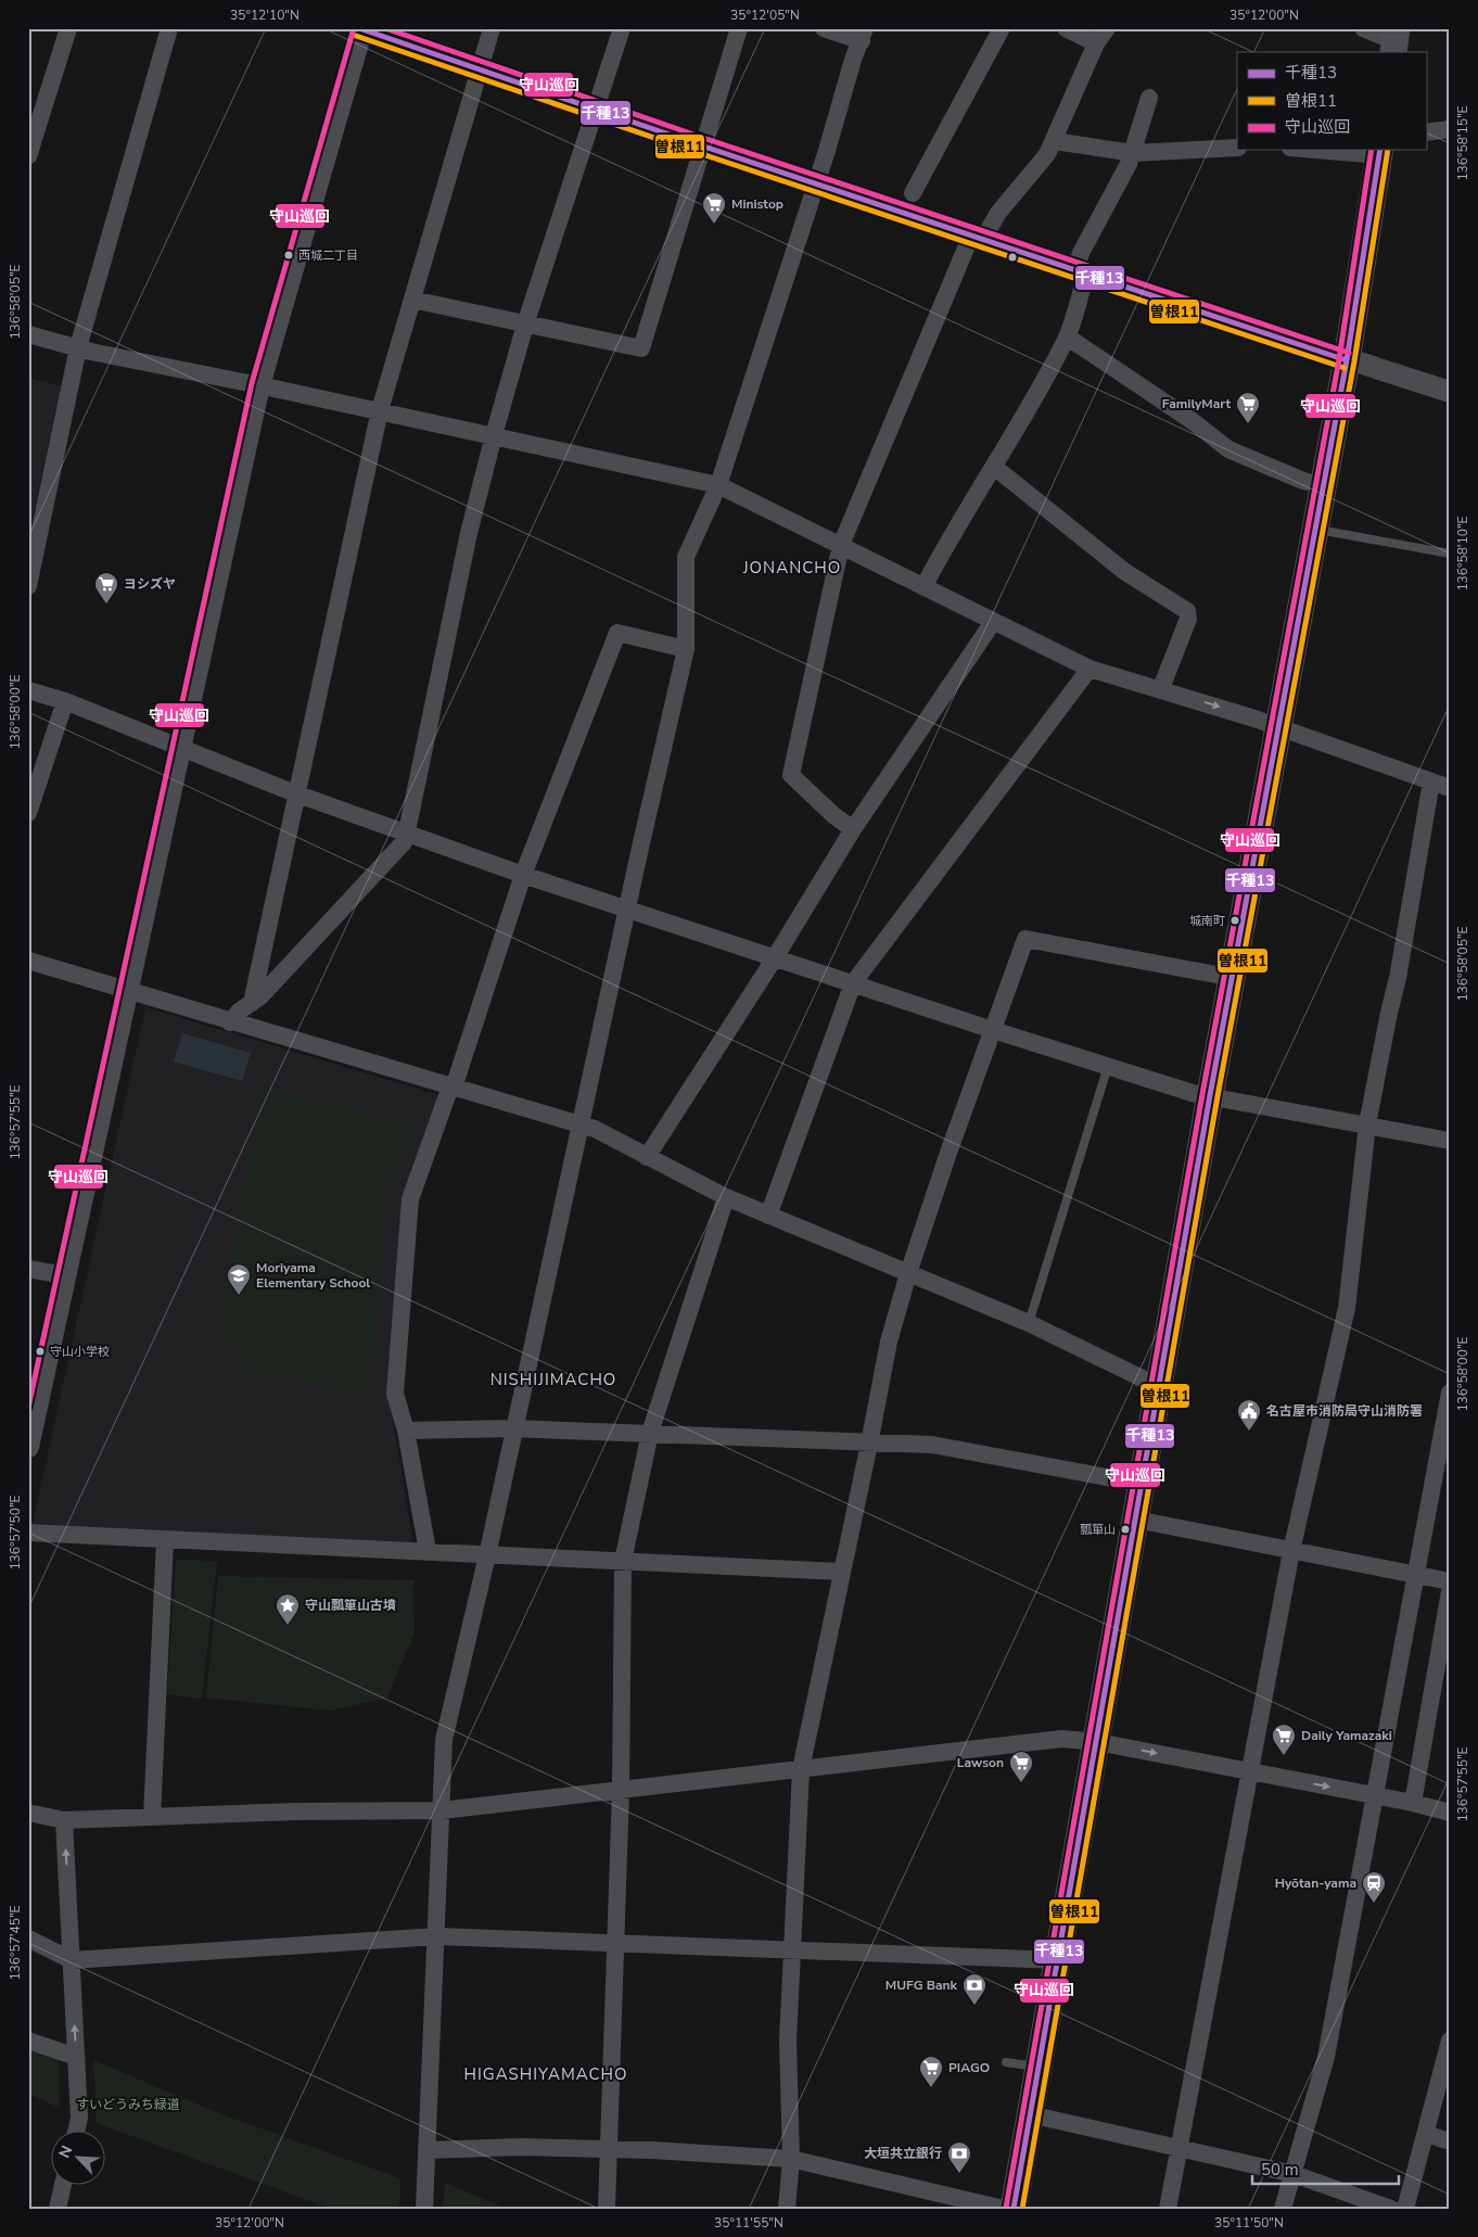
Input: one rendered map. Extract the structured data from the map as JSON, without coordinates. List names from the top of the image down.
{
  "districts": ["JONANCHO", "NISHIJIMACHO", "HIGASHIYAMACHO"],
  "parks": ["すいどうみち緑道"],
  "places": {
    "supermarket": [
      "Ministop",
      "FamilyMart",
      "ヨシズヤ",
      "Daily Yamazaki",
      "Lawson",
      "PIAGO"
    ],
    "other": [
      "西城二丁目",
      "城南町",
      "守山小学校",
      "瓢箪山"
    ],
    "school or university": ["Moriyama Elementary School"],
    "public building": ["名古屋市消防局守山消防署"],
    "place": ["守山瓢箪山古墳"],
    "station": ["Hyōtan-yama"],
    "bank": ["MUFG Bank", "大垣共立銀行"]
  },
  "lines": ["transit line 千種13", "transit line 守山巡回", "transit line 曽根11"],
  "legend": ["千種13", "曽根11", "守山巡回"],
  "scale_bar": "50 m",
  "north": "top left",
  "coordinates": [
    "35°12'10\"N",
    "35°12'05\"N",
    "35°12'00\"N",
    "136°58'15\"E",
    "136°58'05\"E",
    "136°58'10\"E",
    "136°58'00\"E",
    "136°57'55\"E",
    "136°57'50\"E",
    "136°57'45\"E",
    "35°11'55\"N",
    "35°11'50\"N"
  ]
}
